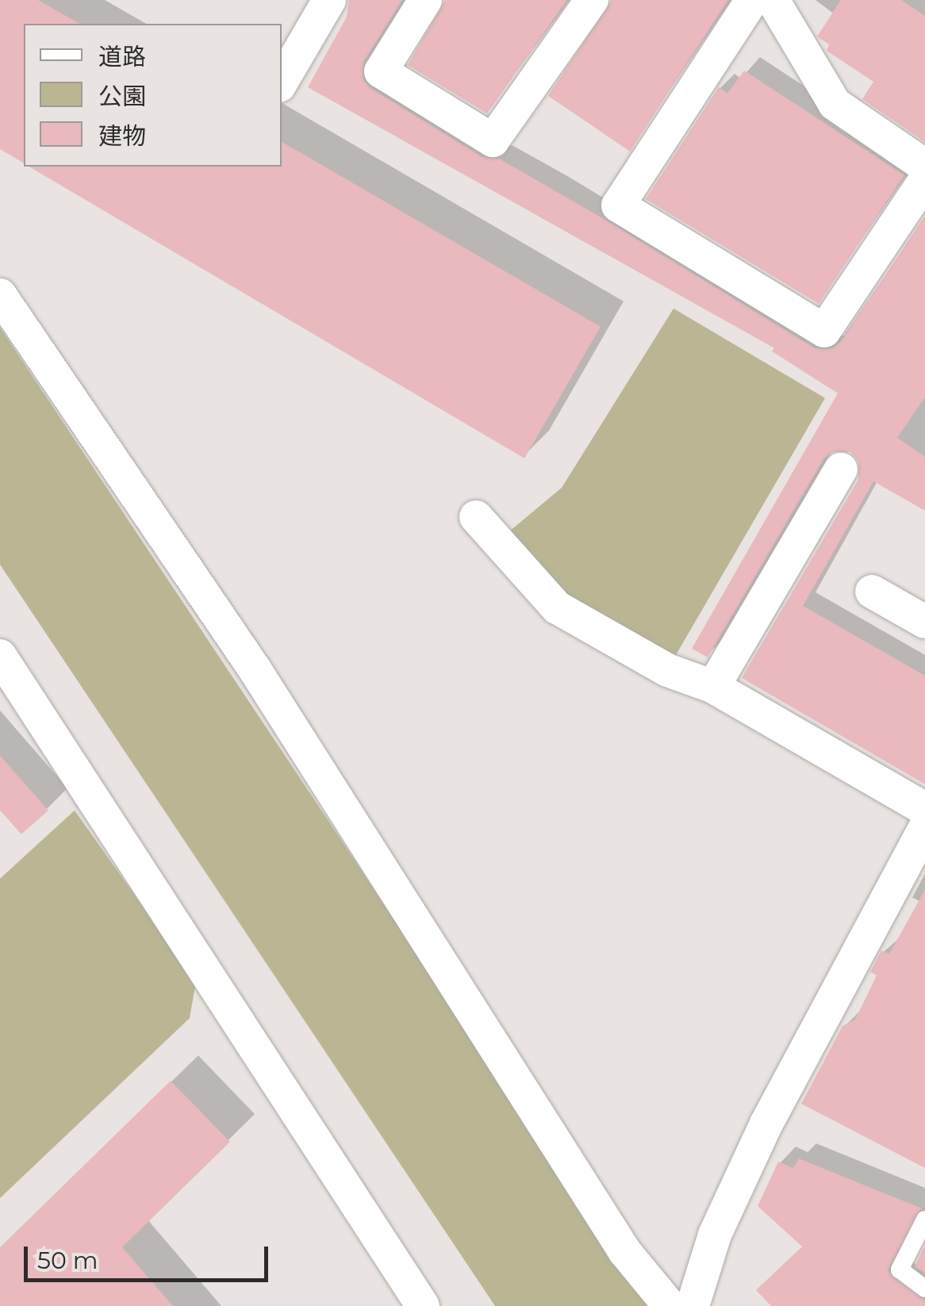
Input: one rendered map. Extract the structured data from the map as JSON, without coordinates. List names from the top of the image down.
{
  "legend": ["道路", "公園", "建物"],
  "scale_bar": "50 m"
}
